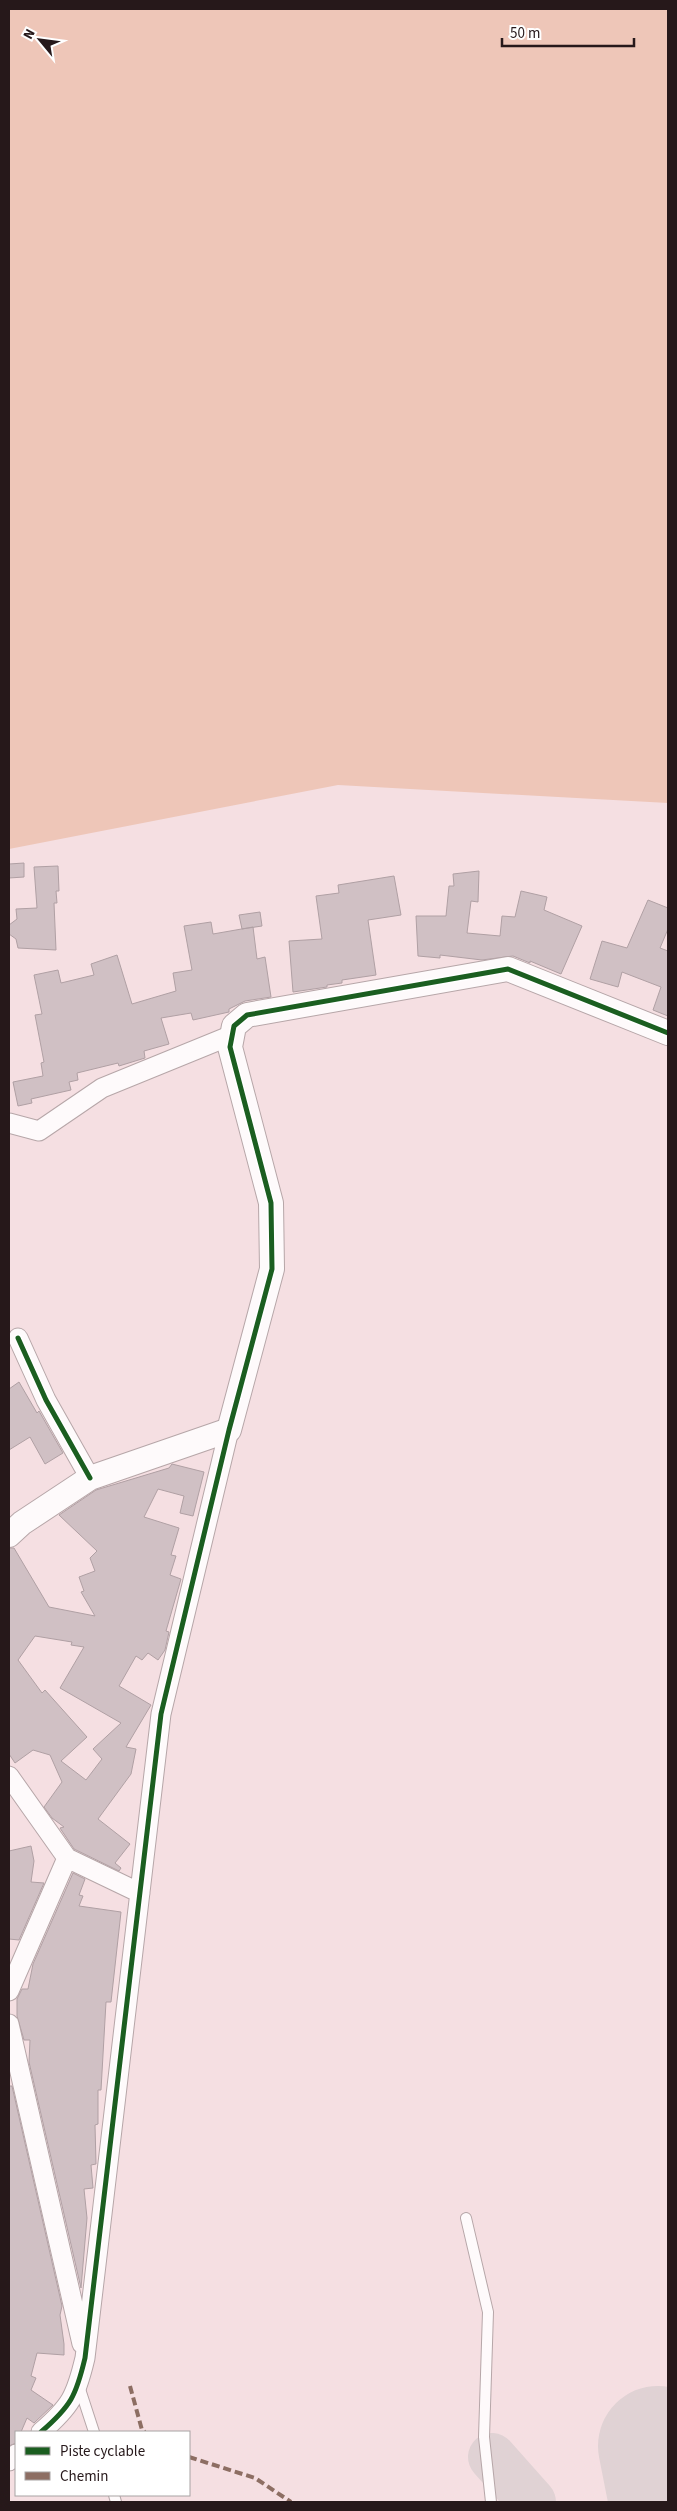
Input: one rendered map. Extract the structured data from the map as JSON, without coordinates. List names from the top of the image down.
{
  "legend": ["Piste cyclable", "Chemin"],
  "scale_bar": "50 m",
  "north": "top left"
}
